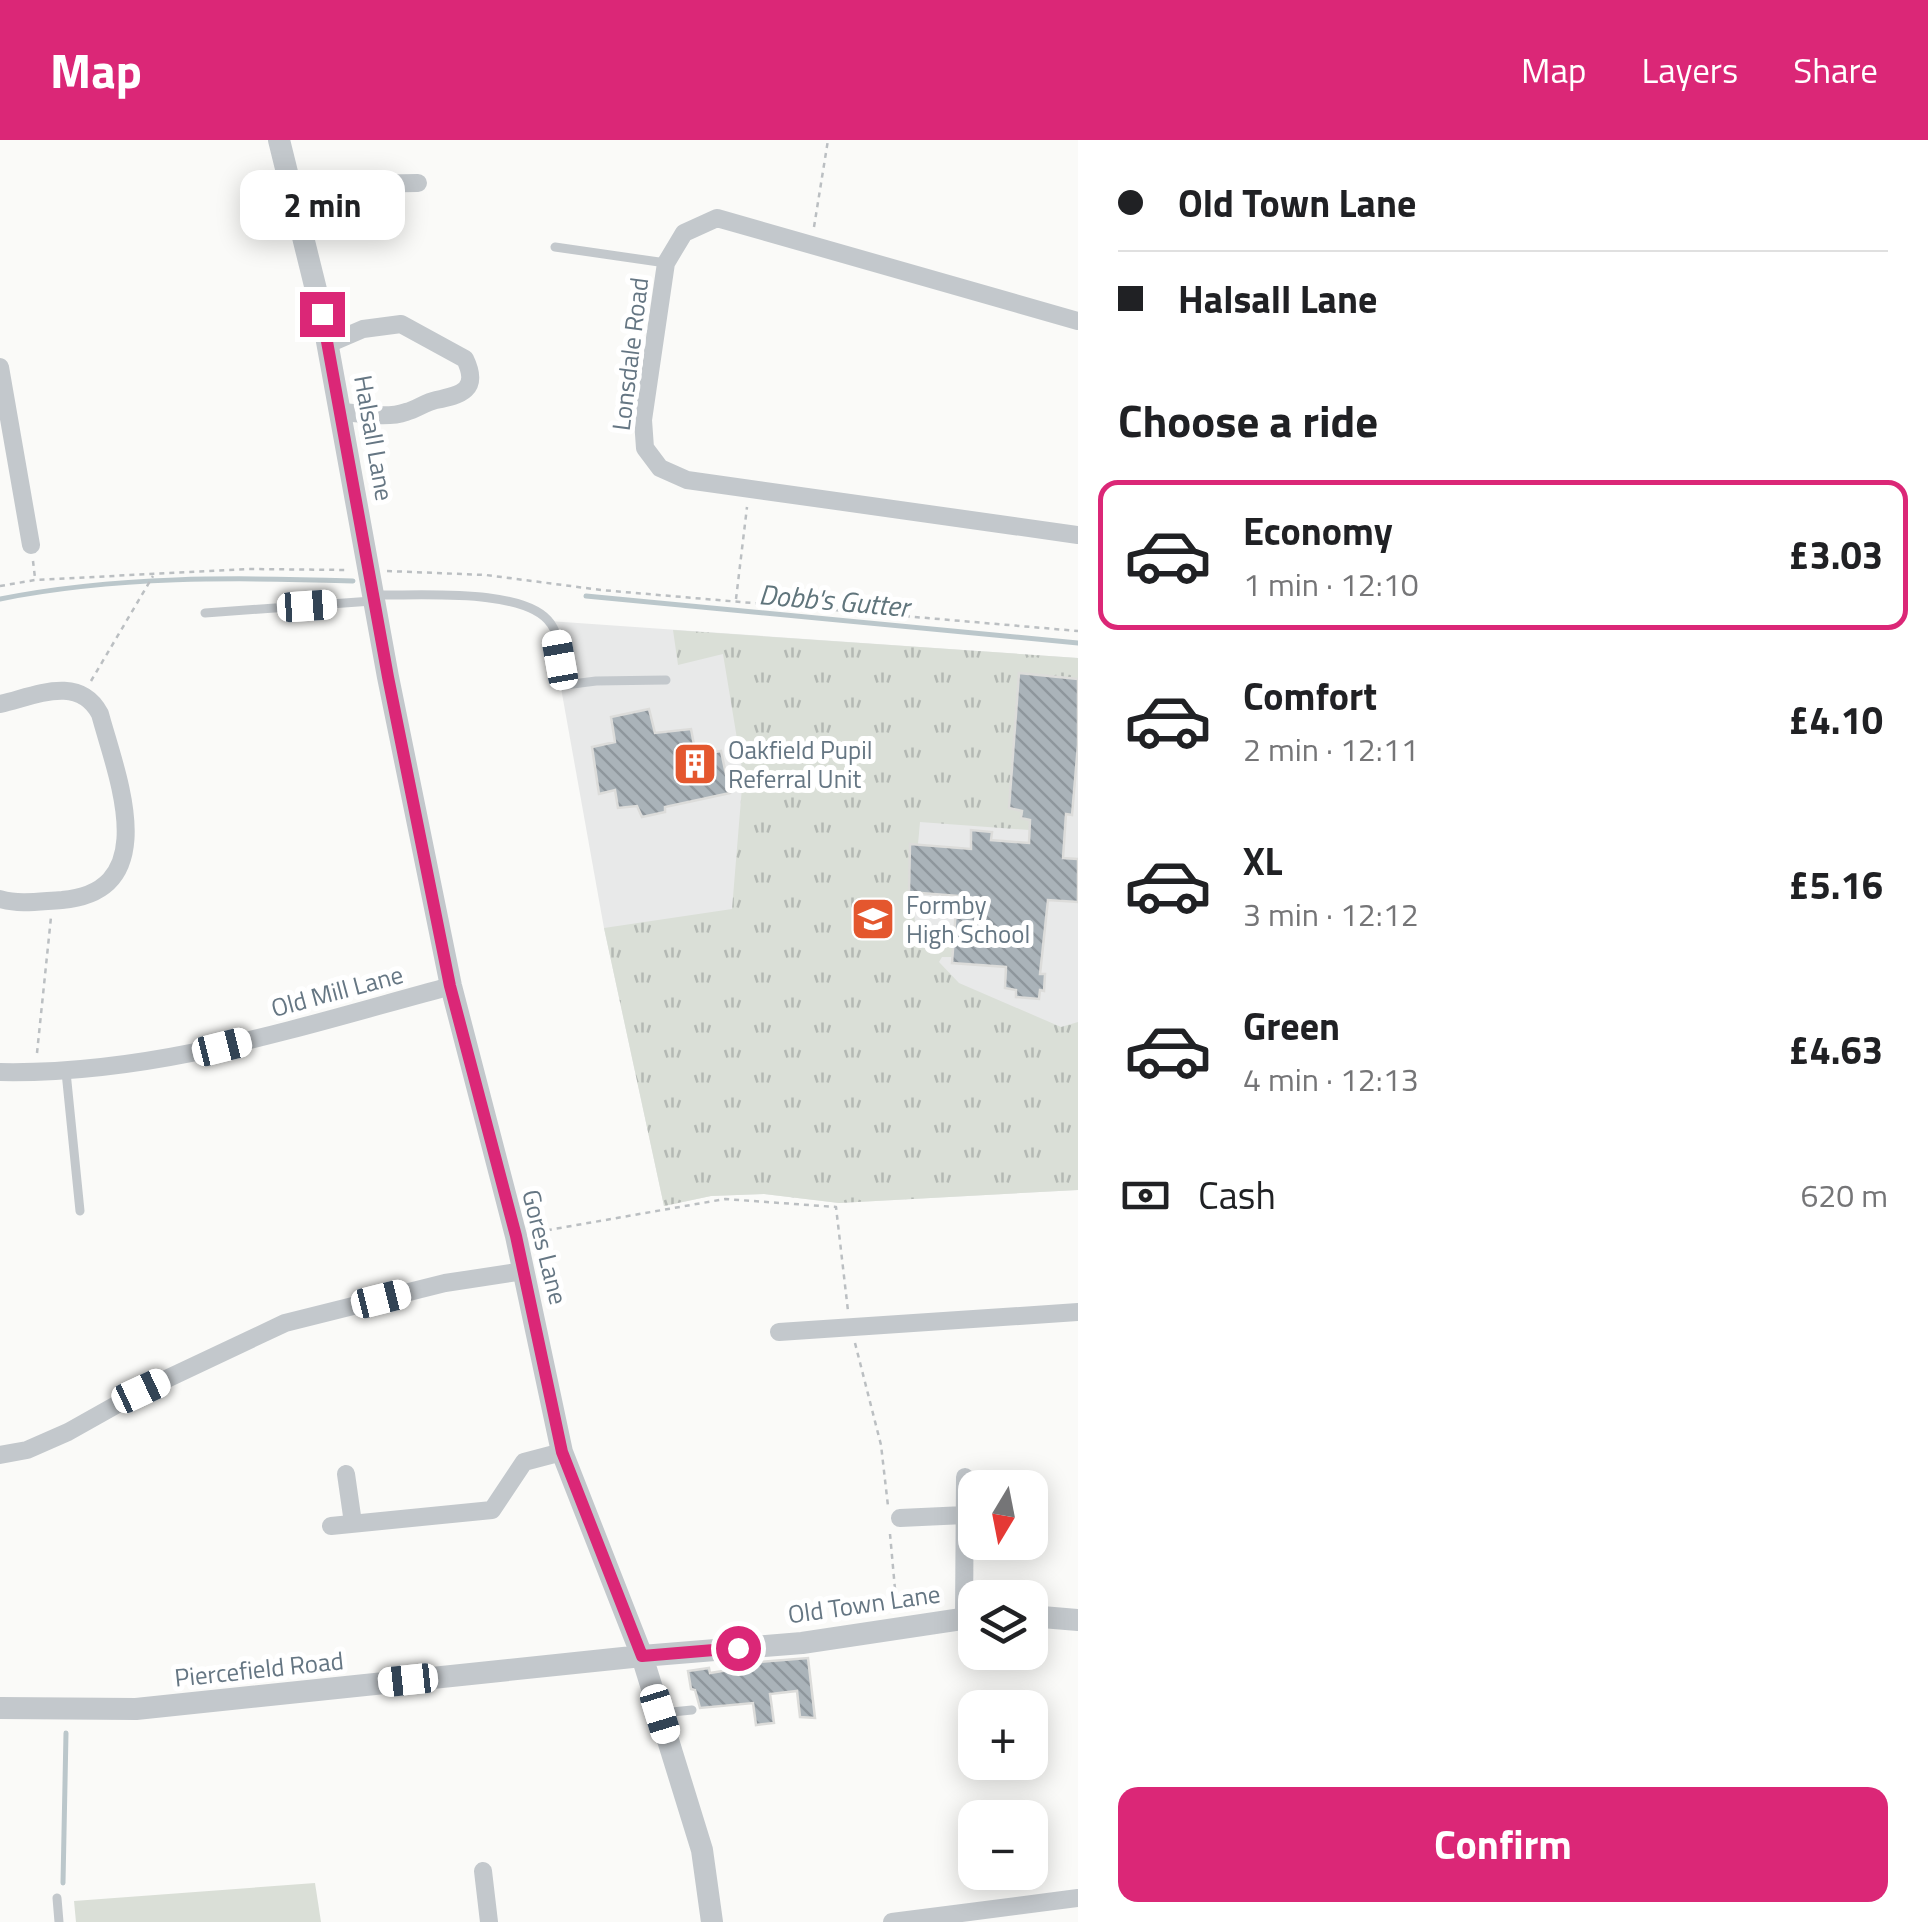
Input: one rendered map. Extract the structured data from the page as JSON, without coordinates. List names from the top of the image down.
{
  "streets": {
    "street": [
      "Lonsdale Road",
      "Halsall Lane",
      "Old Mill Lane",
      "Gores Lane",
      "Old Town Lane",
      "Piercefield Road"
    ]
  },
  "crossings": [
    ["Halsall Lane", "Gores Lane"],
    ["Old Mill Lane", "Gores Lane"],
    ["Gores Lane", "Old Town Lane"],
    ["Gores Lane", "Piercefield Road"],
    ["Old Town Lane", "Piercefield Road"]
  ],
  "water": ["Dobb's Gutter"],
  "places": {
    "building": ["Oakfield Pupil Referral Unit"],
    "school or university": ["Formby High School"]
  },
  "north": "bottom",
  "page": {
    "header": "Map",
    "nav": ["Map", "Layers", "Share"],
    "banner": ["Old Town Lane", "Halsall Lane"],
    "bubble": "2 min",
    "heading": "Choose a ride",
    "list": [
      {
        "name": "Economy",
        "note": "1 min · 12:10",
        "value": "£3.03"
      },
      {
        "name": "Comfort",
        "note": "2 min · 12:11",
        "value": "£4.10"
      },
      {
        "name": "XL",
        "note": "3 min · 12:12",
        "value": "£5.16"
      },
      {
        "name": "Green",
        "note": "4 min · 12:13",
        "value": "£4.63"
      }
    ],
    "pay": ["Cash", "620 m"],
    "map_buttons": ["+", "−"],
    "buttons": "Confirm"
  }
}
